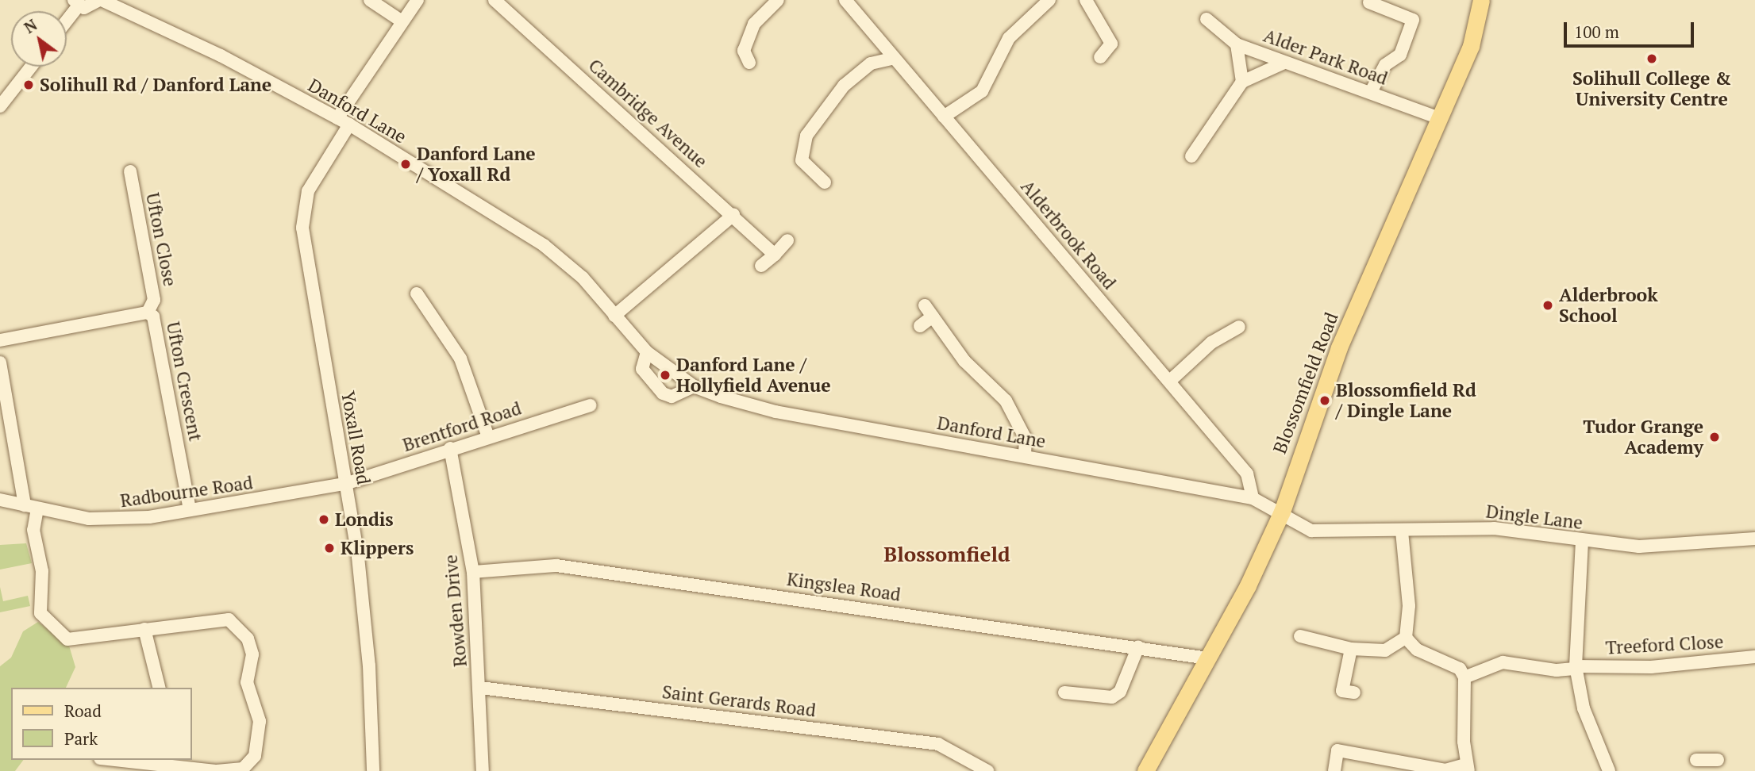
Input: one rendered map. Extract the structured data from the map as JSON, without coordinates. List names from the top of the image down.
{
  "streets": {
    "main road": ["Blossomfield Road"],
    "street": [
      "Alder Park Road",
      "Danford Lane",
      "Cambridge Avenue",
      "Alderbrook Road",
      "Ufton Close",
      "Ufton Crescent",
      "Brentford Road",
      "Yoxall Road",
      "Radbourne Road",
      "Dingle Lane",
      "Kingslea Road",
      "Rowden Drive",
      "Treeford Close",
      "Saint Gerards Road"
    ]
  },
  "crossings": [
    ["Alder Park Road", "Blossomfield Road"],
    ["Danford Lane", "Alderbrook Road"],
    ["Danford Lane", "Blossomfield Road"],
    ["Danford Lane", "Yoxall Road"],
    ["Danford Lane", "Dingle Lane"],
    ["Ufton Close", "Ufton Crescent"],
    ["Ufton Crescent", "Radbourne Road"],
    ["Blossomfield Road", "Dingle Lane"],
    ["Blossomfield Road", "Kingslea Road"],
    ["Brentford Road", "Yoxall Road"],
    ["Brentford Road", "Radbourne Road"],
    ["Brentford Road", "Rowden Drive"],
    ["Yoxall Road", "Radbourne Road"],
    ["Kingslea Road", "Rowden Drive"],
    ["Rowden Drive", "Saint Gerards Road"]
  ],
  "districts": ["Blossomfield"],
  "places": [
    "Solihull College & University Centre",
    "Solihull Rd / Danford Lane",
    "Danford Lane / Yoxall Rd",
    "Alderbrook School",
    "Danford Lane / Hollyfield Avenue",
    "Blossomfield Rd / Dingle Lane",
    "Tudor Grange Academy",
    "Londis",
    "Klippers"
  ],
  "legend": ["Road", "Park"],
  "scale_bar": "100 m",
  "north": "top left"
}
